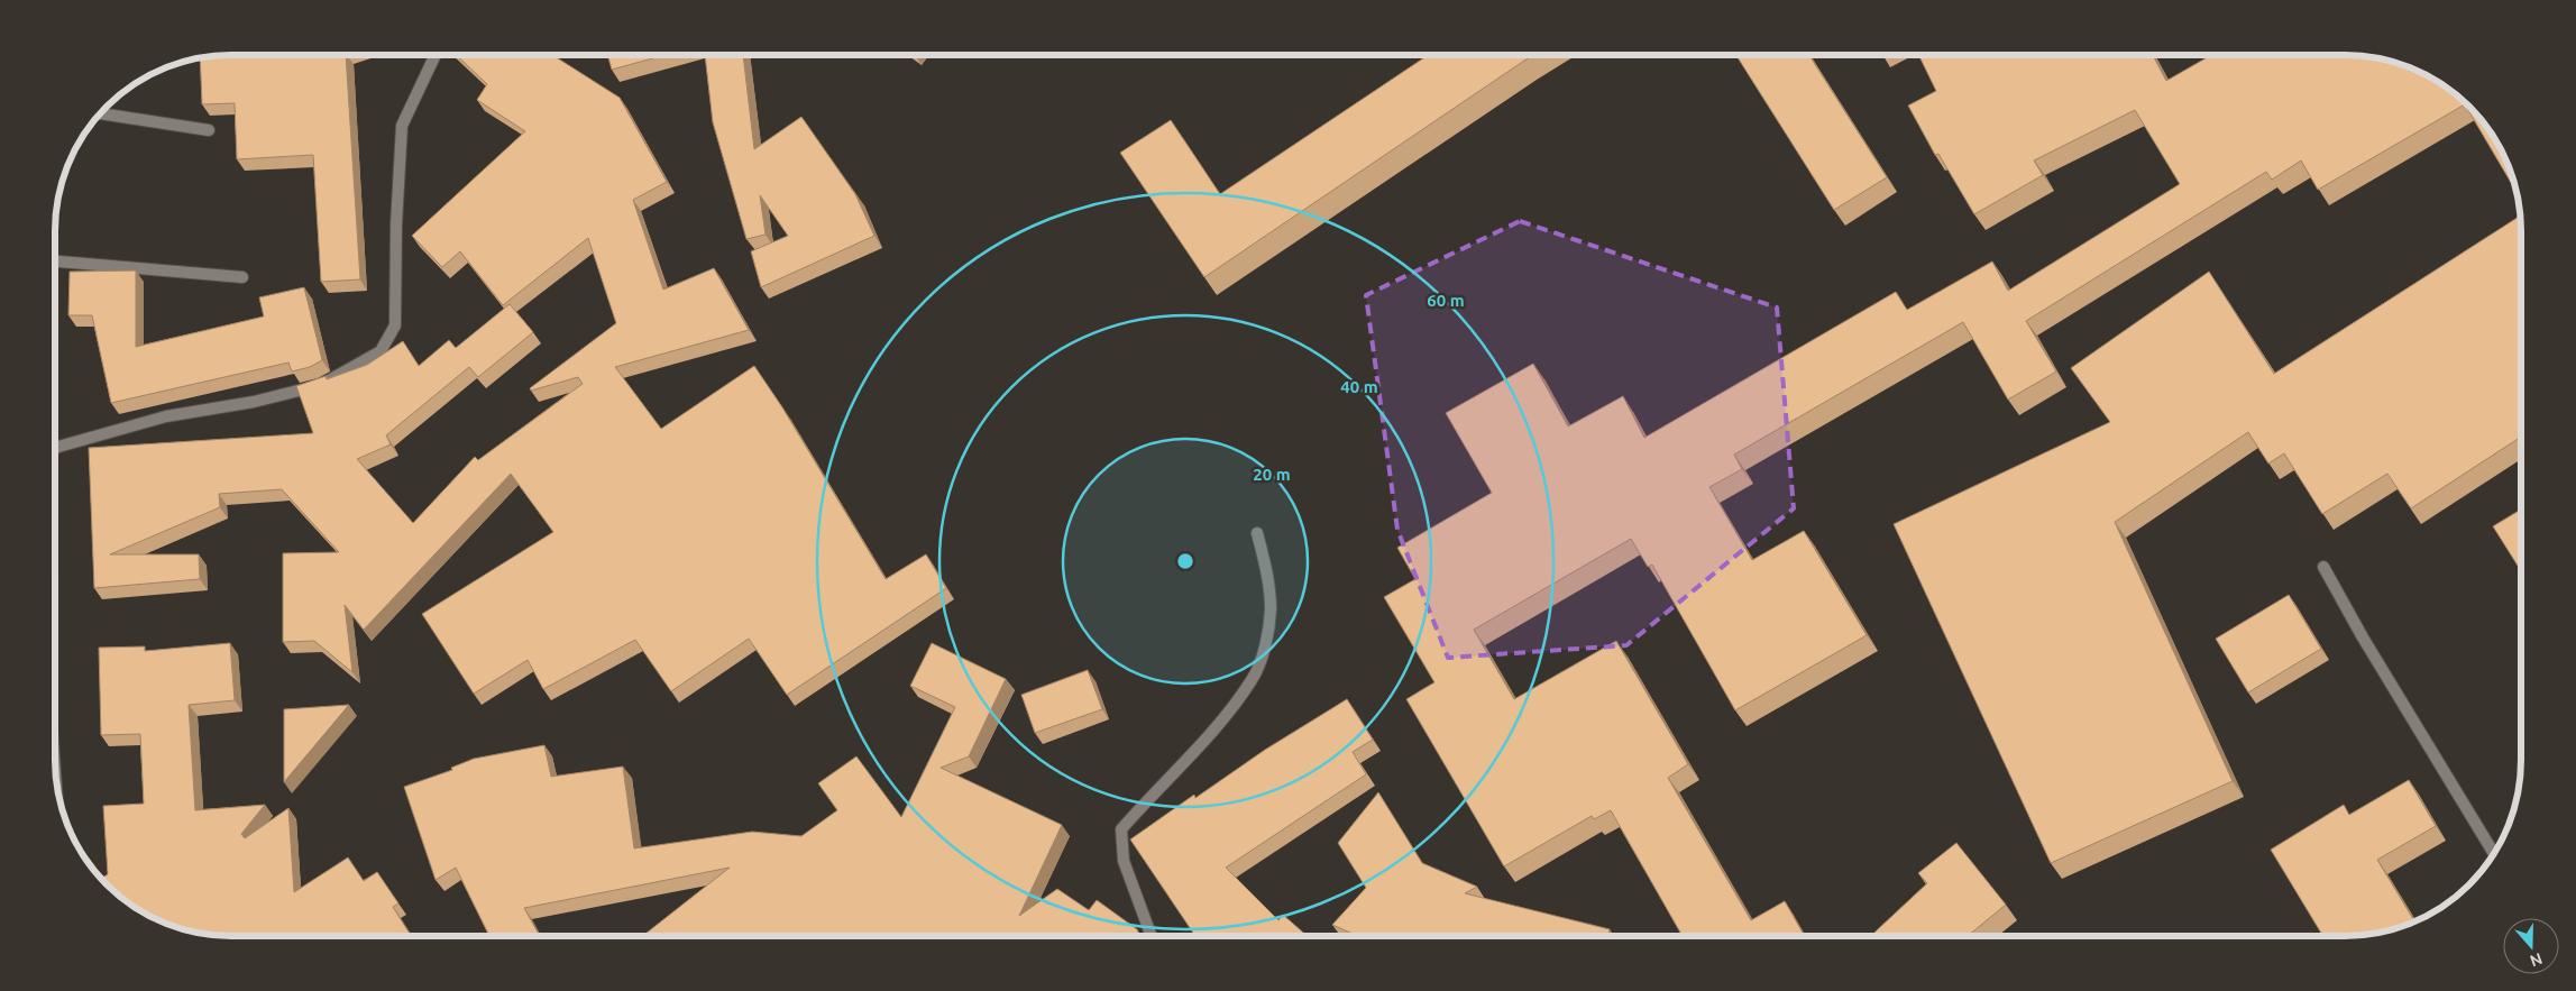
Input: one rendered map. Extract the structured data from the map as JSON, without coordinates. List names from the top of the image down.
{
  "north": "bottom",
  "rings": ["60 m", "40 m", "20 m"]
}
